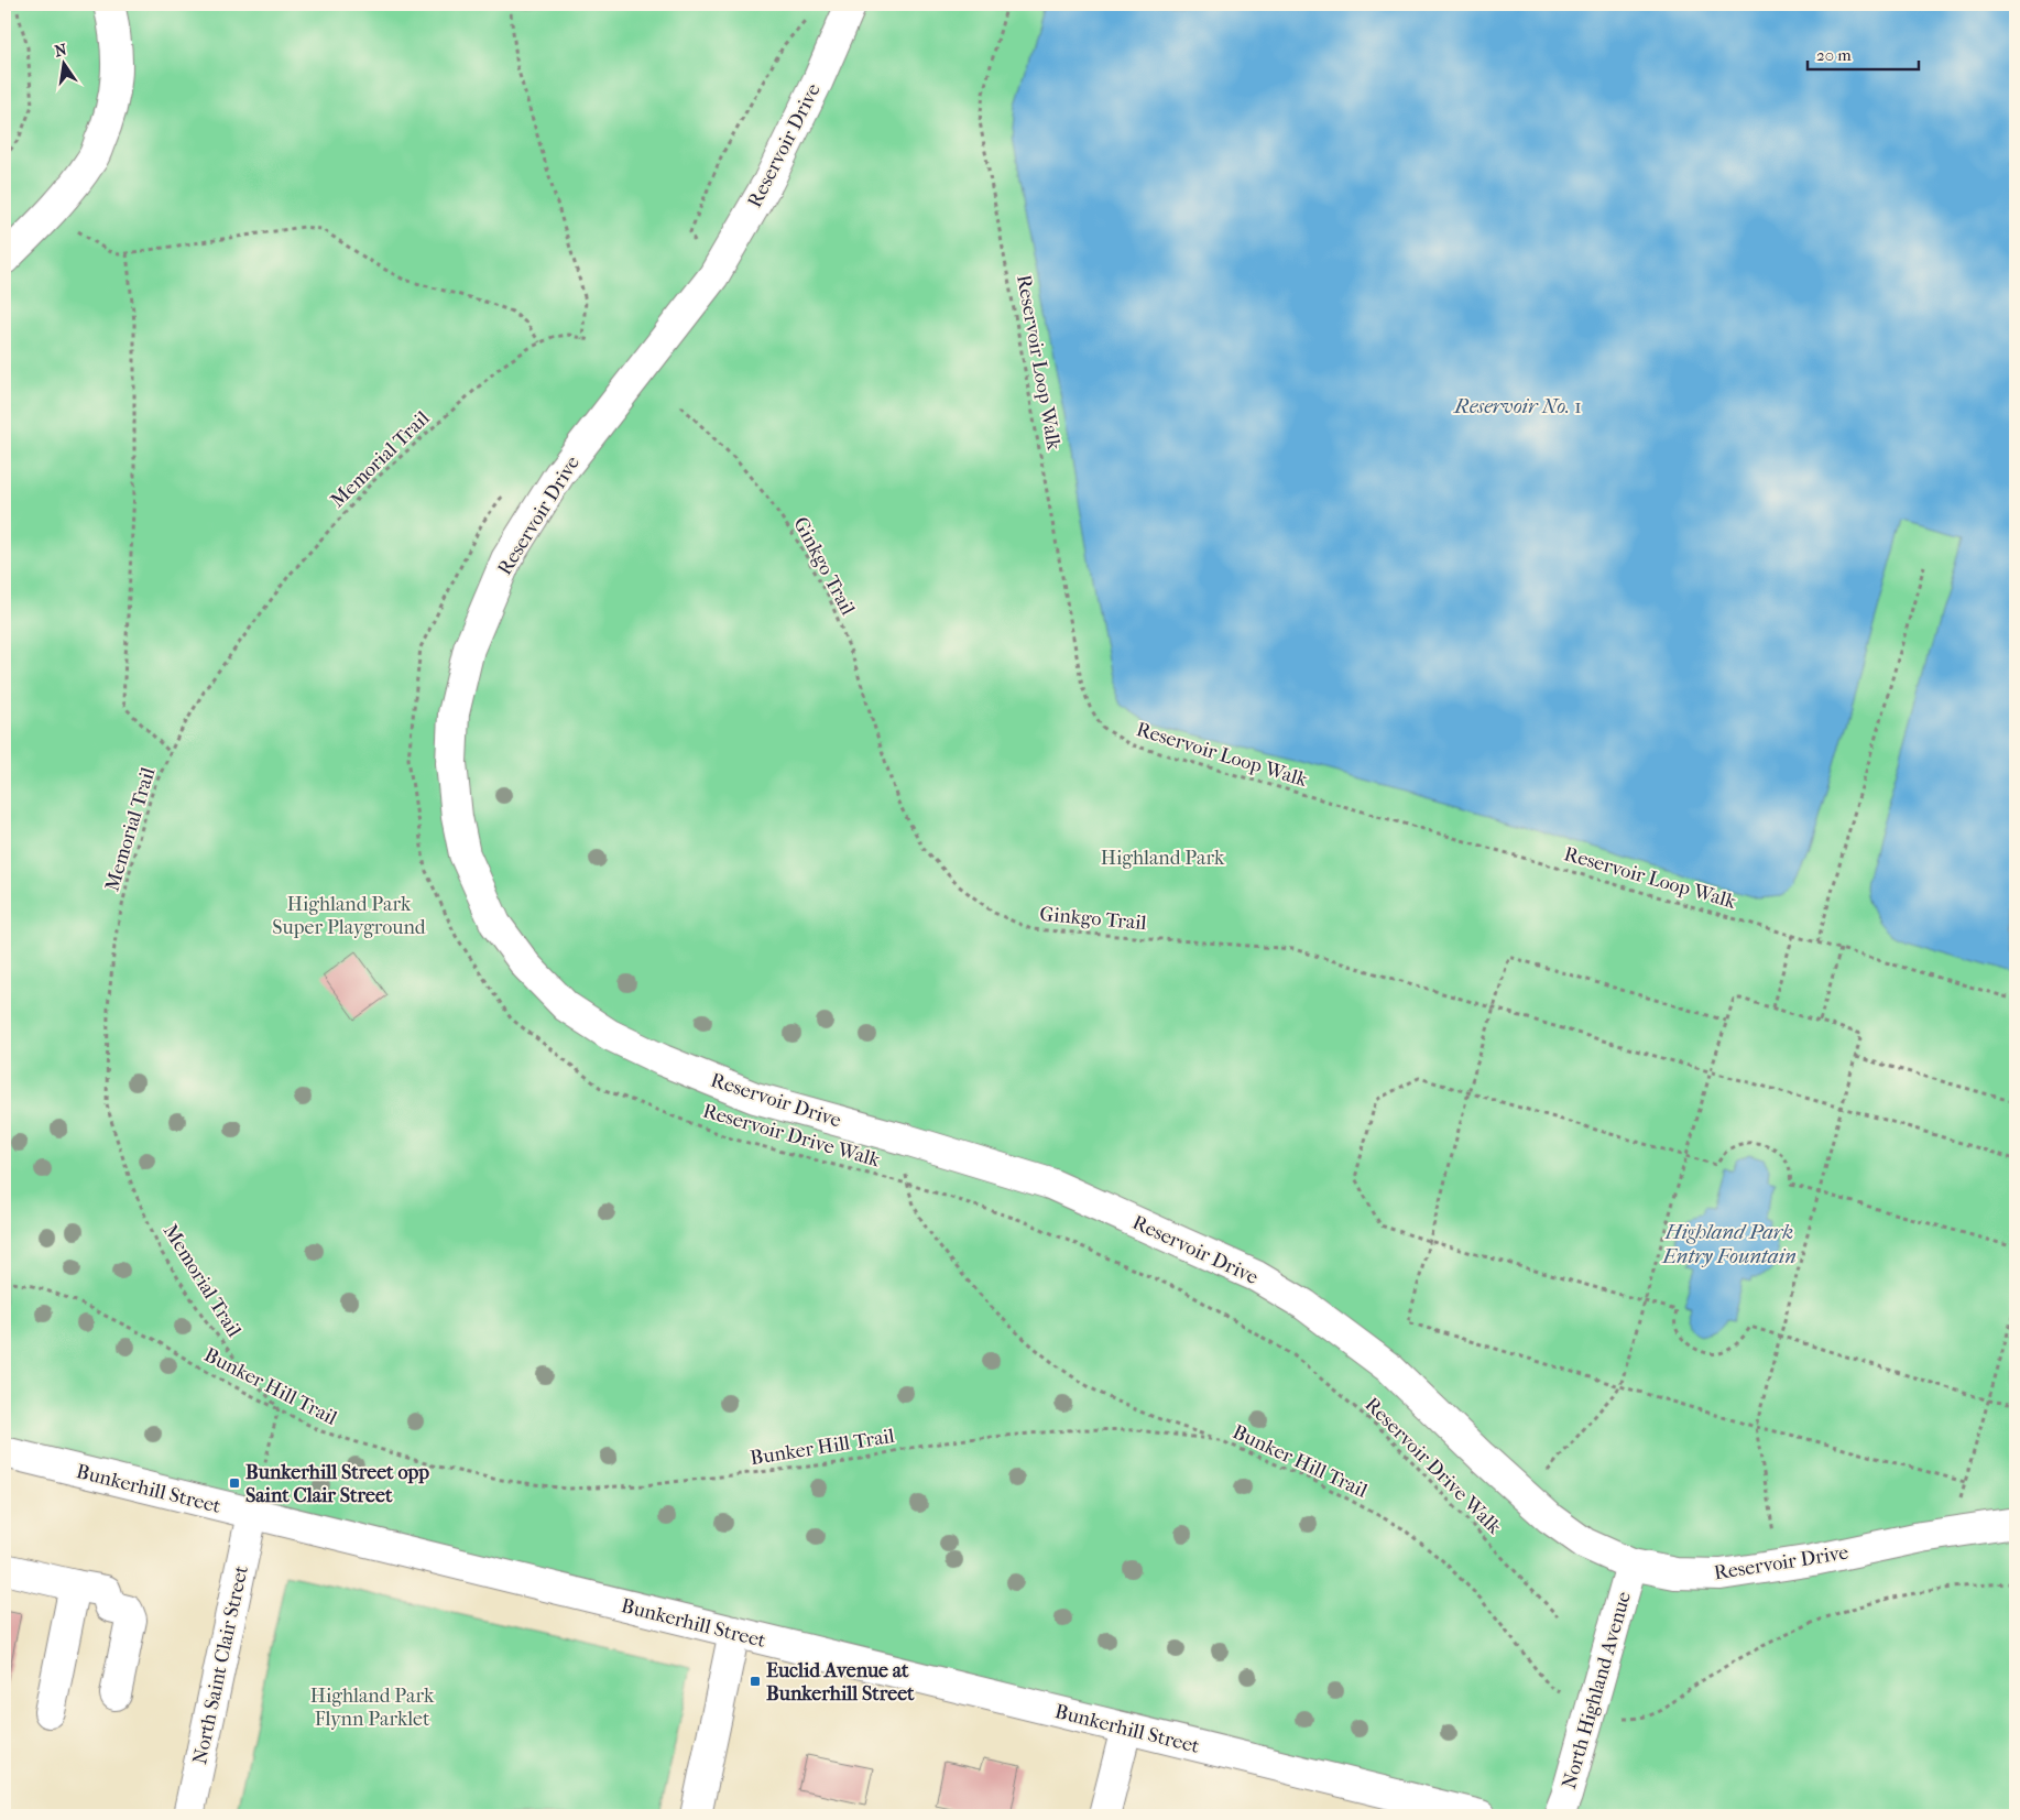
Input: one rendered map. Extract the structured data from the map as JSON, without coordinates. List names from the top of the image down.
{
  "streets": {
    "street": [
      "Reservoir Drive",
      "Bunkerhill Street",
      "North Saint Clair Street",
      "North Highland Avenue"
    ],
    "path": [
      "Reservoir Loop Walk",
      "Memorial Trail",
      "Ginkgo Trail",
      "Reservoir Drive Walk",
      "Bunker Hill Trail"
    ]
  },
  "crossings": [
    ["Reservoir Drive", "North Highland Avenue"],
    ["Memorial Trail", "Bunker Hill Trail"],
    ["Bunker Hill Trail", "North Highland Avenue"],
    ["Bunkerhill Street", "North Saint Clair Street"]
  ],
  "water": ["Reservoir No. 1", "Highland Park Entry Fountain"],
  "parks": ["Highland Park", "Highland Park Super Playground", "Highland Park Flynn Parklet"],
  "places": {
    "transit": ["Bunkerhill Street opp Saint Clair Street", "Euclid Avenue at Bunkerhill Street"]
  },
  "scale_bar": "20 m",
  "north": "top"
}
